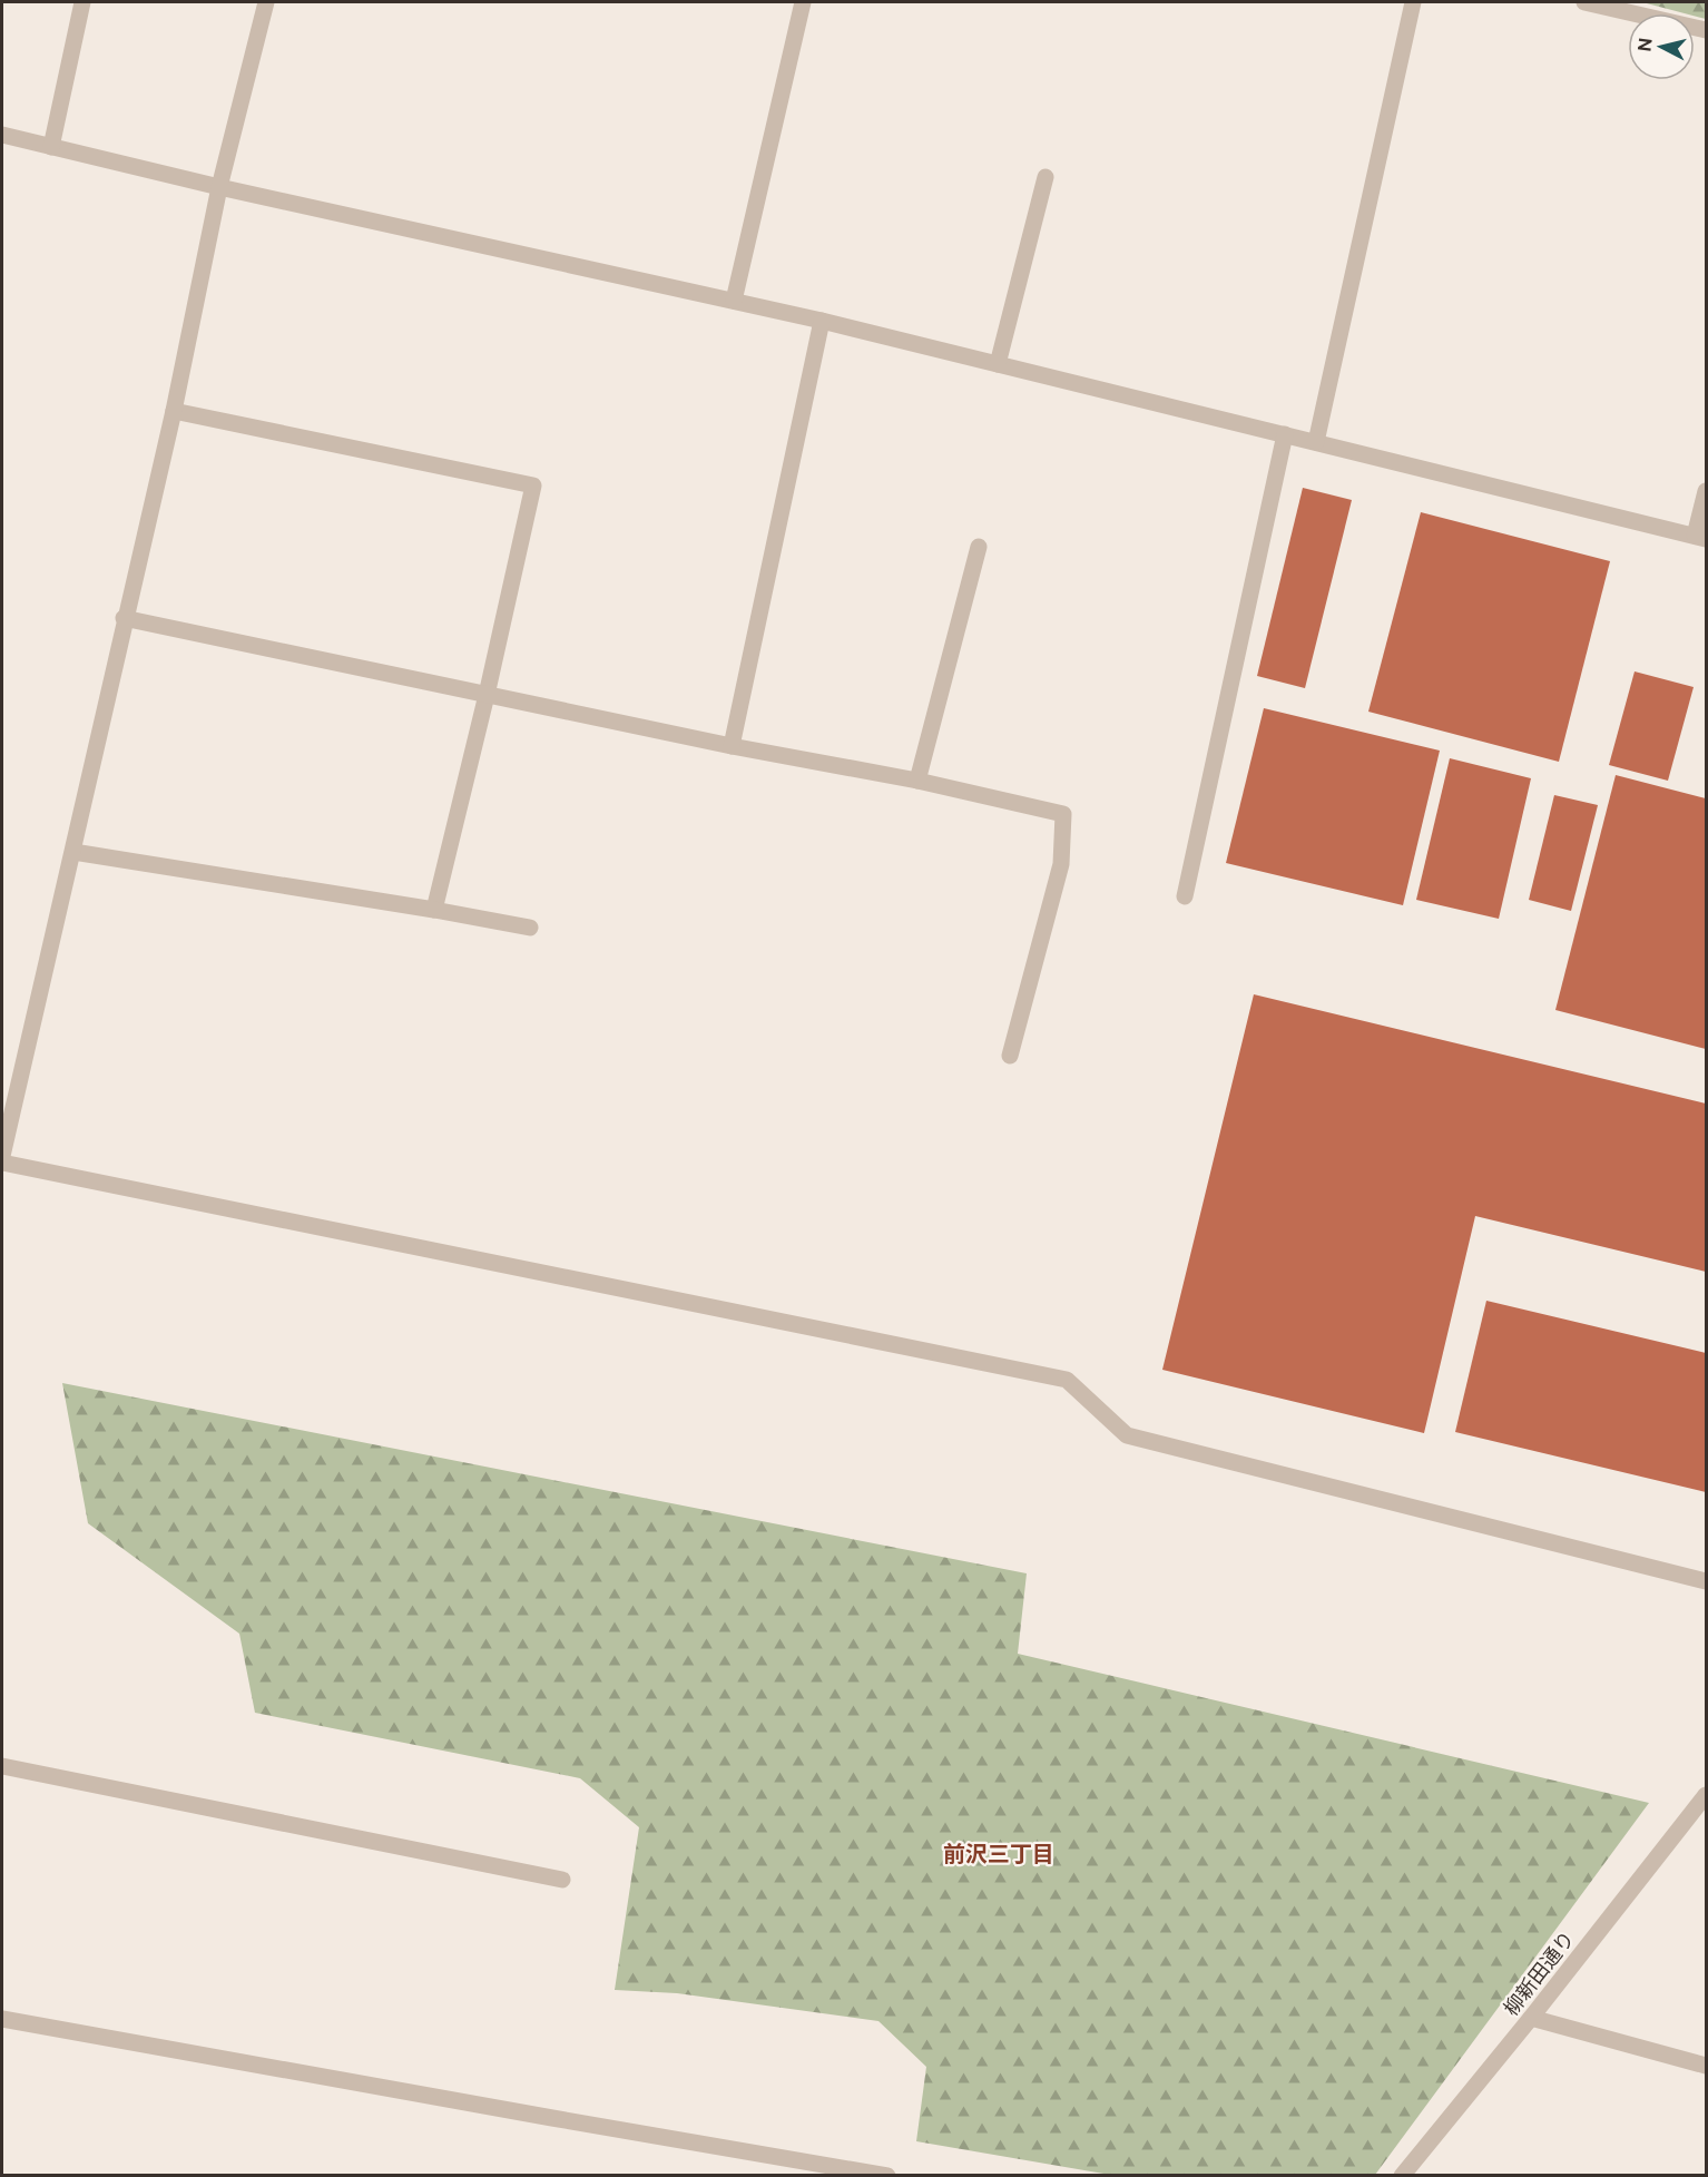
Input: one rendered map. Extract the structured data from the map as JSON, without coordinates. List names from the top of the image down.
{
  "streets": {
    "street": ["柳新田通り"]
  },
  "districts": ["前沢三丁目"],
  "north": "left"
}
